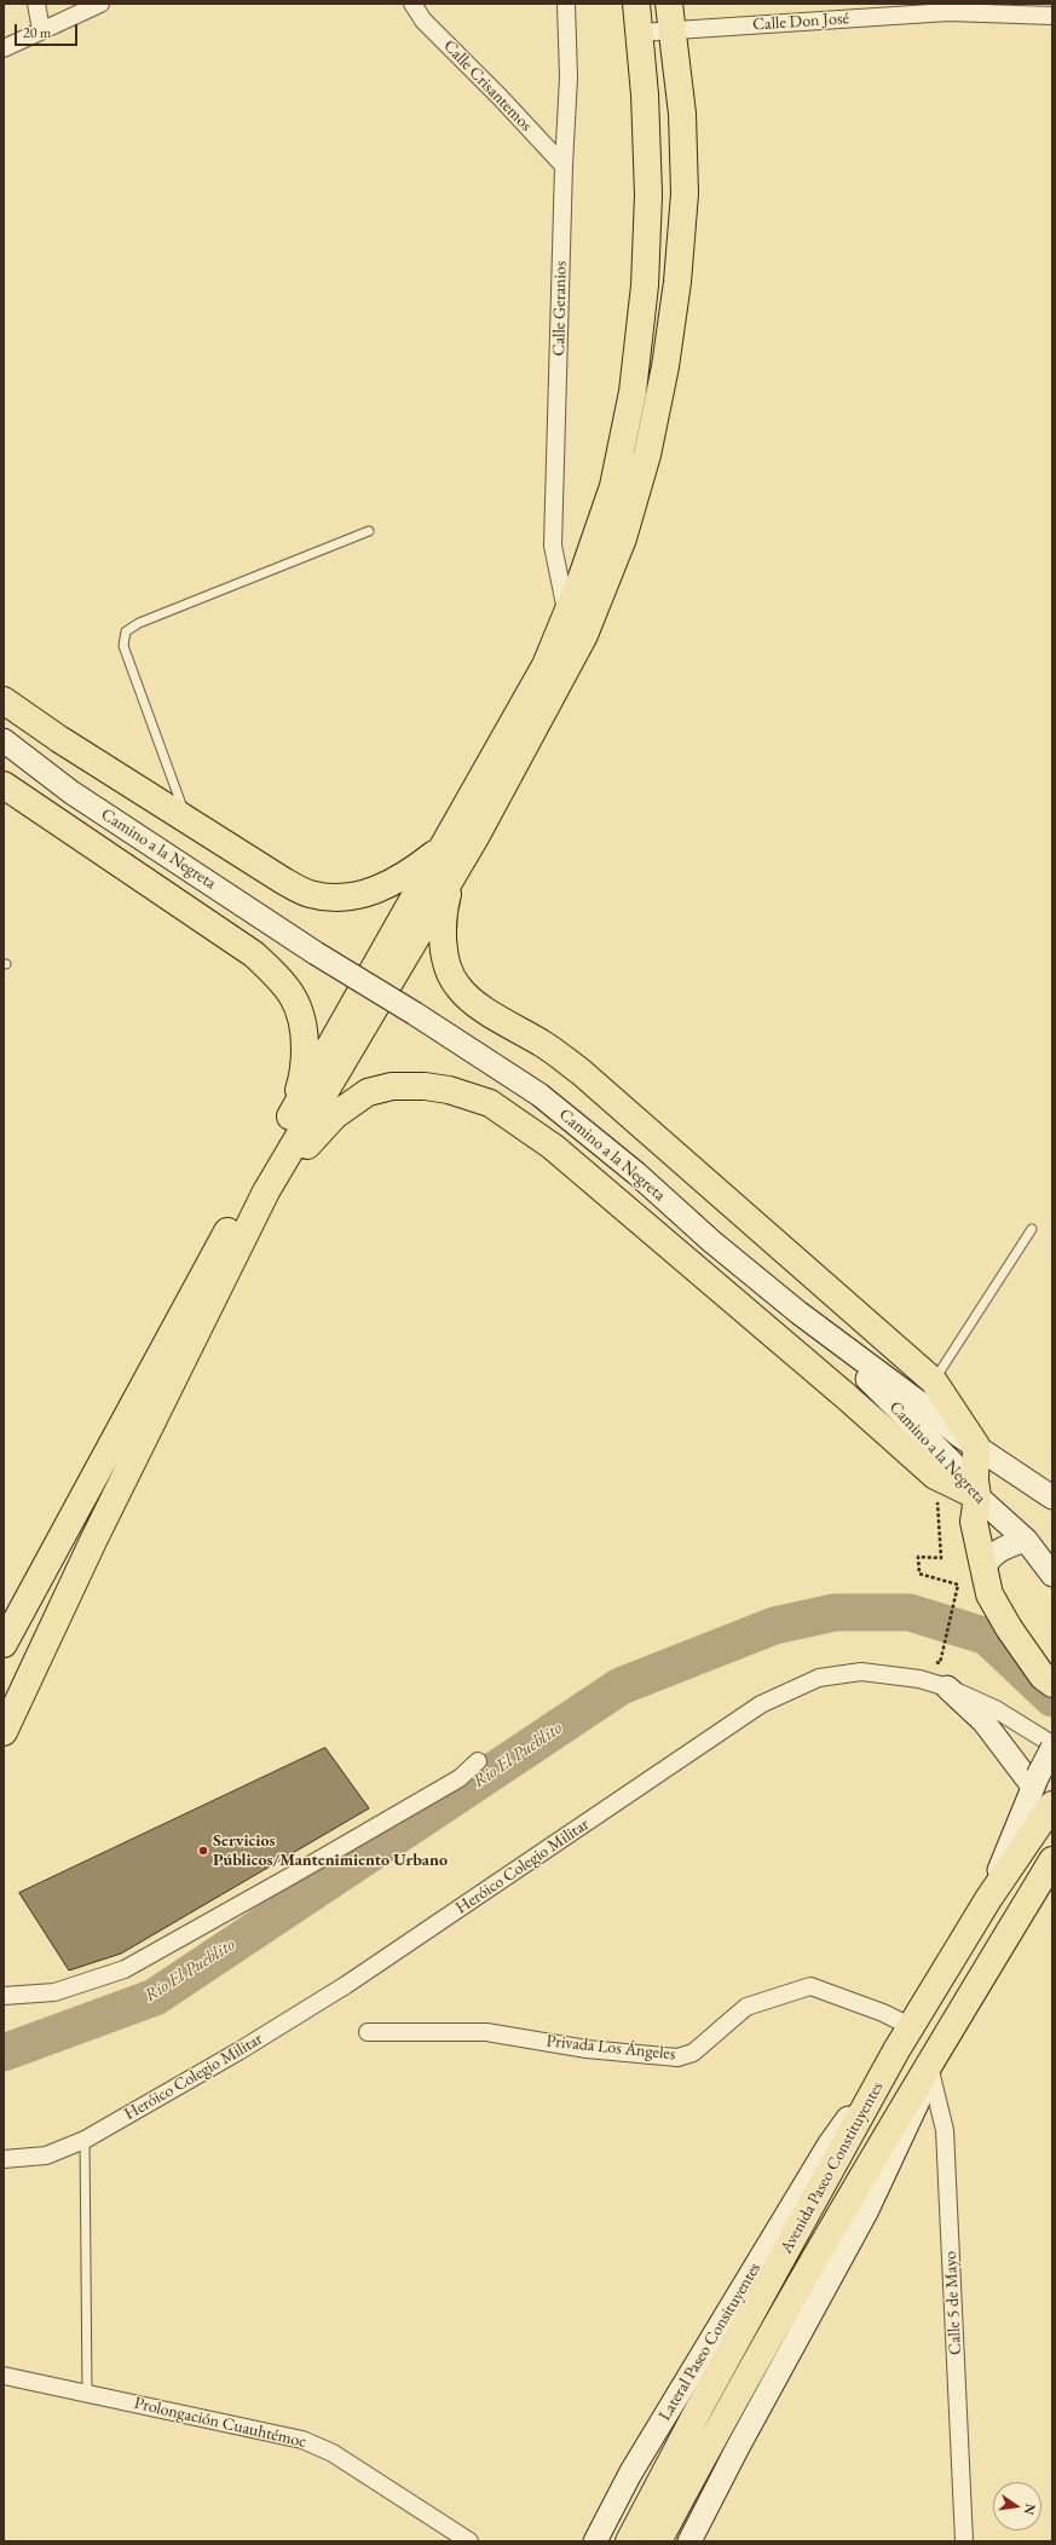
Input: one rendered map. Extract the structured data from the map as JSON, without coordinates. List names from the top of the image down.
{
  "streets": {
    "highway": ["Avenida Paseo Constituyentes"],
    "street": [
      "Calle Don José",
      "Calle Crisantemos",
      "Calle Geranios",
      "Camino a la Negreta",
      "Heróico Colegio Militar",
      "Privada Los Ángeles",
      "Calle 5 de Mayo",
      "Lateral Paseo Consituyentes",
      "Prolongación Cuauhtémoc"
    ]
  },
  "crossings": [
    ["Calle Crisantemos", "Calle Geranios"],
    ["Privada Los Ángeles", "Avenida Paseo Constituyentes"],
    ["Avenida Paseo Constituyentes", "Calle 5 de Mayo"],
    ["Avenida Paseo Constituyentes", "Lateral Paseo Consituyentes"]
  ],
  "water": ["Rio El Pueblito"],
  "places": ["Servicios Públicos/Mantenimiento Urbano"],
  "scale_bar": "20 m",
  "north": "right"
}
